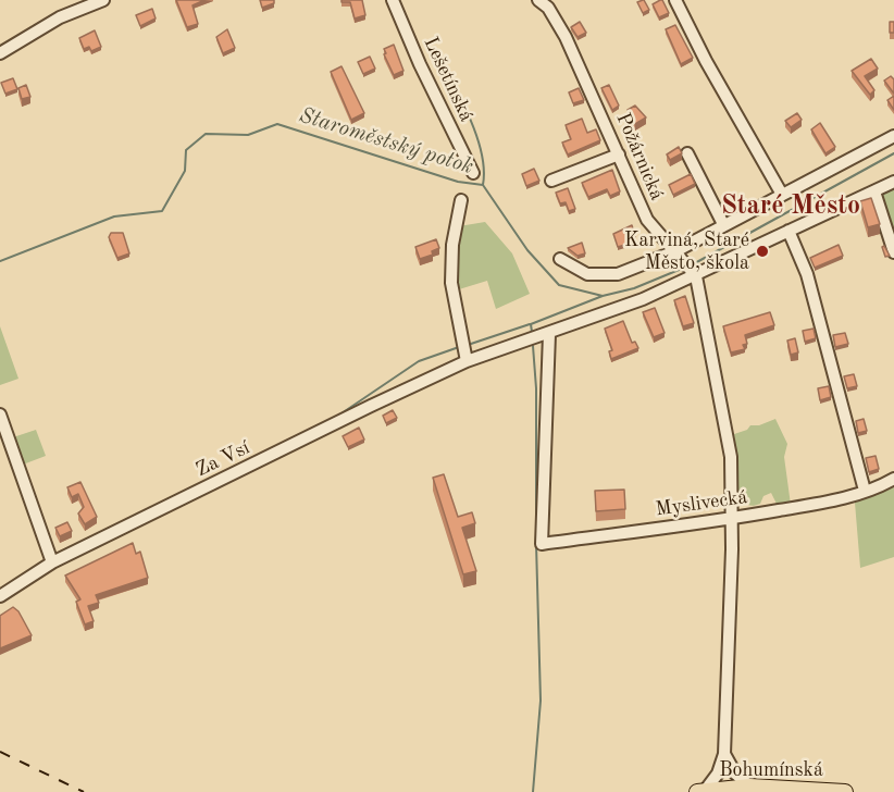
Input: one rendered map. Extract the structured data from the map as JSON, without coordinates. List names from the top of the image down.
{
  "streets": {
    "main road": ["Bohumínská"],
    "street": [
      "Lešetínská",
      "Požárnická",
      "Za Vsí",
      "Myslivecká"
    ]
  },
  "crossings": [
    ["Požárnická", "Za Vsí"],
    ["Za Vsí", "Myslivecká"]
  ],
  "districts": ["Staré Město"],
  "water": ["Staroměstský potok"],
  "places": ["Karviná, Staré Město, škola"]
}
